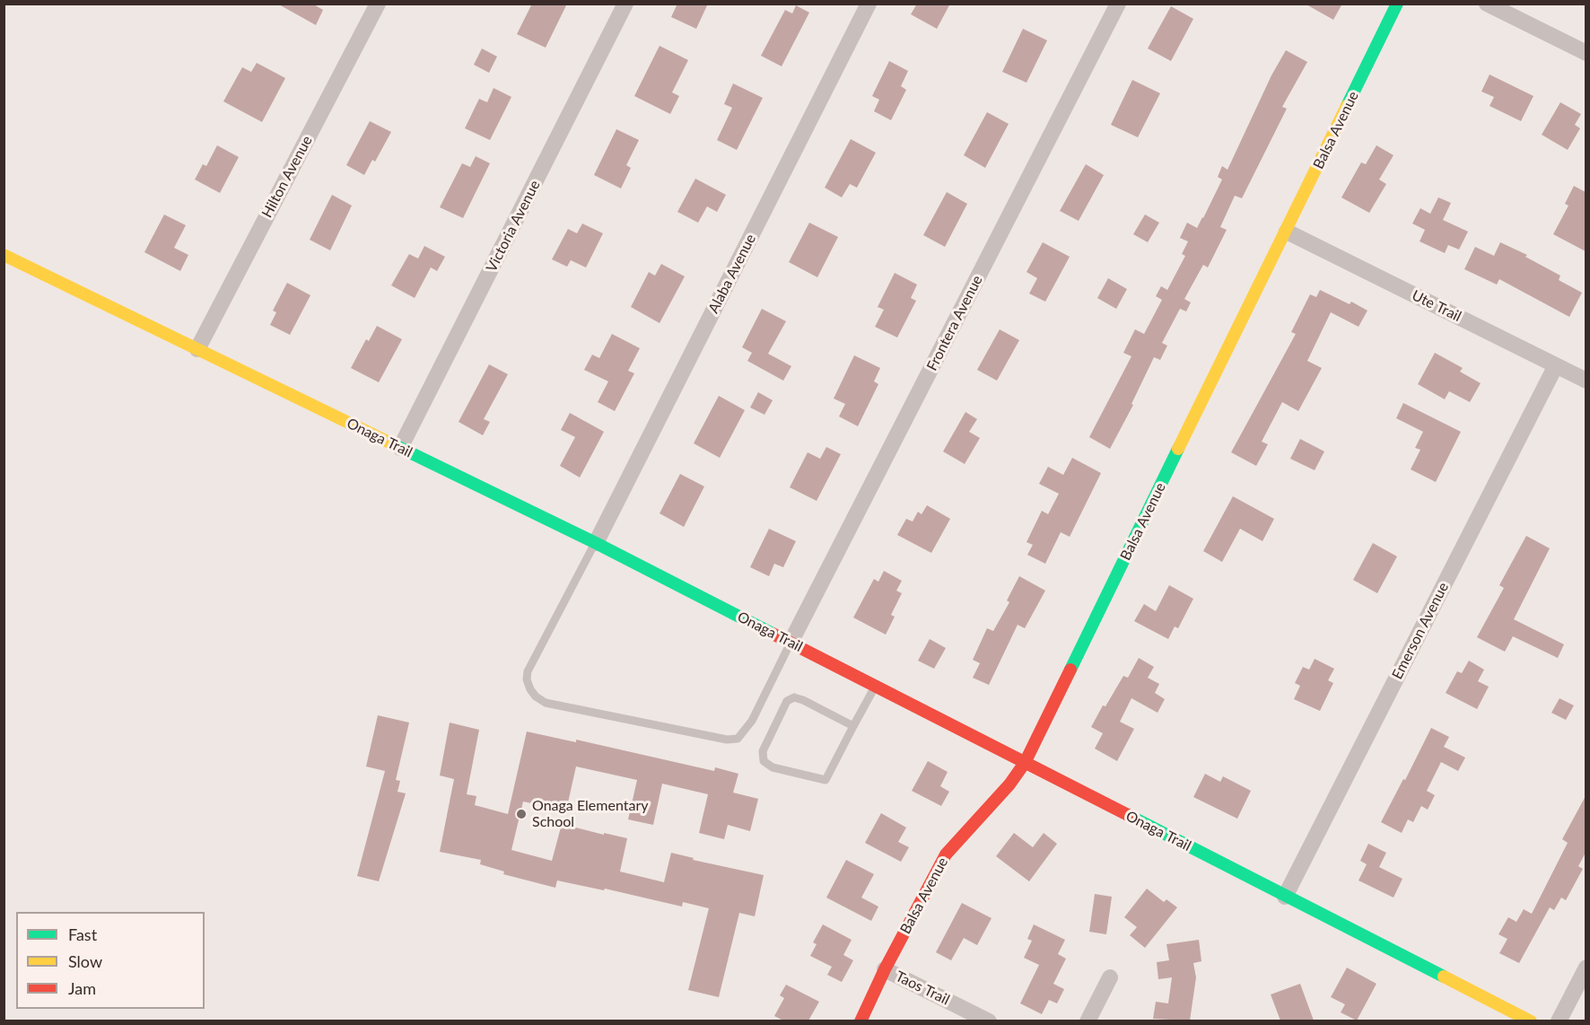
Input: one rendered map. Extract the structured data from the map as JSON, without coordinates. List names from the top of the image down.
{
  "streets": {
    "street": [
      "Balsa Avenue",
      "Hilton Avenue",
      "Victoria Avenue",
      "Alaba Avenue",
      "Ute Trail",
      "Frontera Avenue",
      "Onaga Trail",
      "Emerson Avenue",
      "Taos Trail"
    ]
  },
  "crossings": [
    ["Balsa Avenue", "Ute Trail"],
    ["Balsa Avenue", "Onaga Trail"],
    ["Balsa Avenue", "Taos Trail"],
    ["Hilton Avenue", "Onaga Trail"],
    ["Victoria Avenue", "Onaga Trail"],
    ["Alaba Avenue", "Onaga Trail"],
    ["Ute Trail", "Emerson Avenue"],
    ["Frontera Avenue", "Onaga Trail"],
    ["Onaga Trail", "Emerson Avenue"]
  ],
  "places": ["Onaga Elementary School"],
  "legend": ["Fast", "Slow", "Jam"]
}
